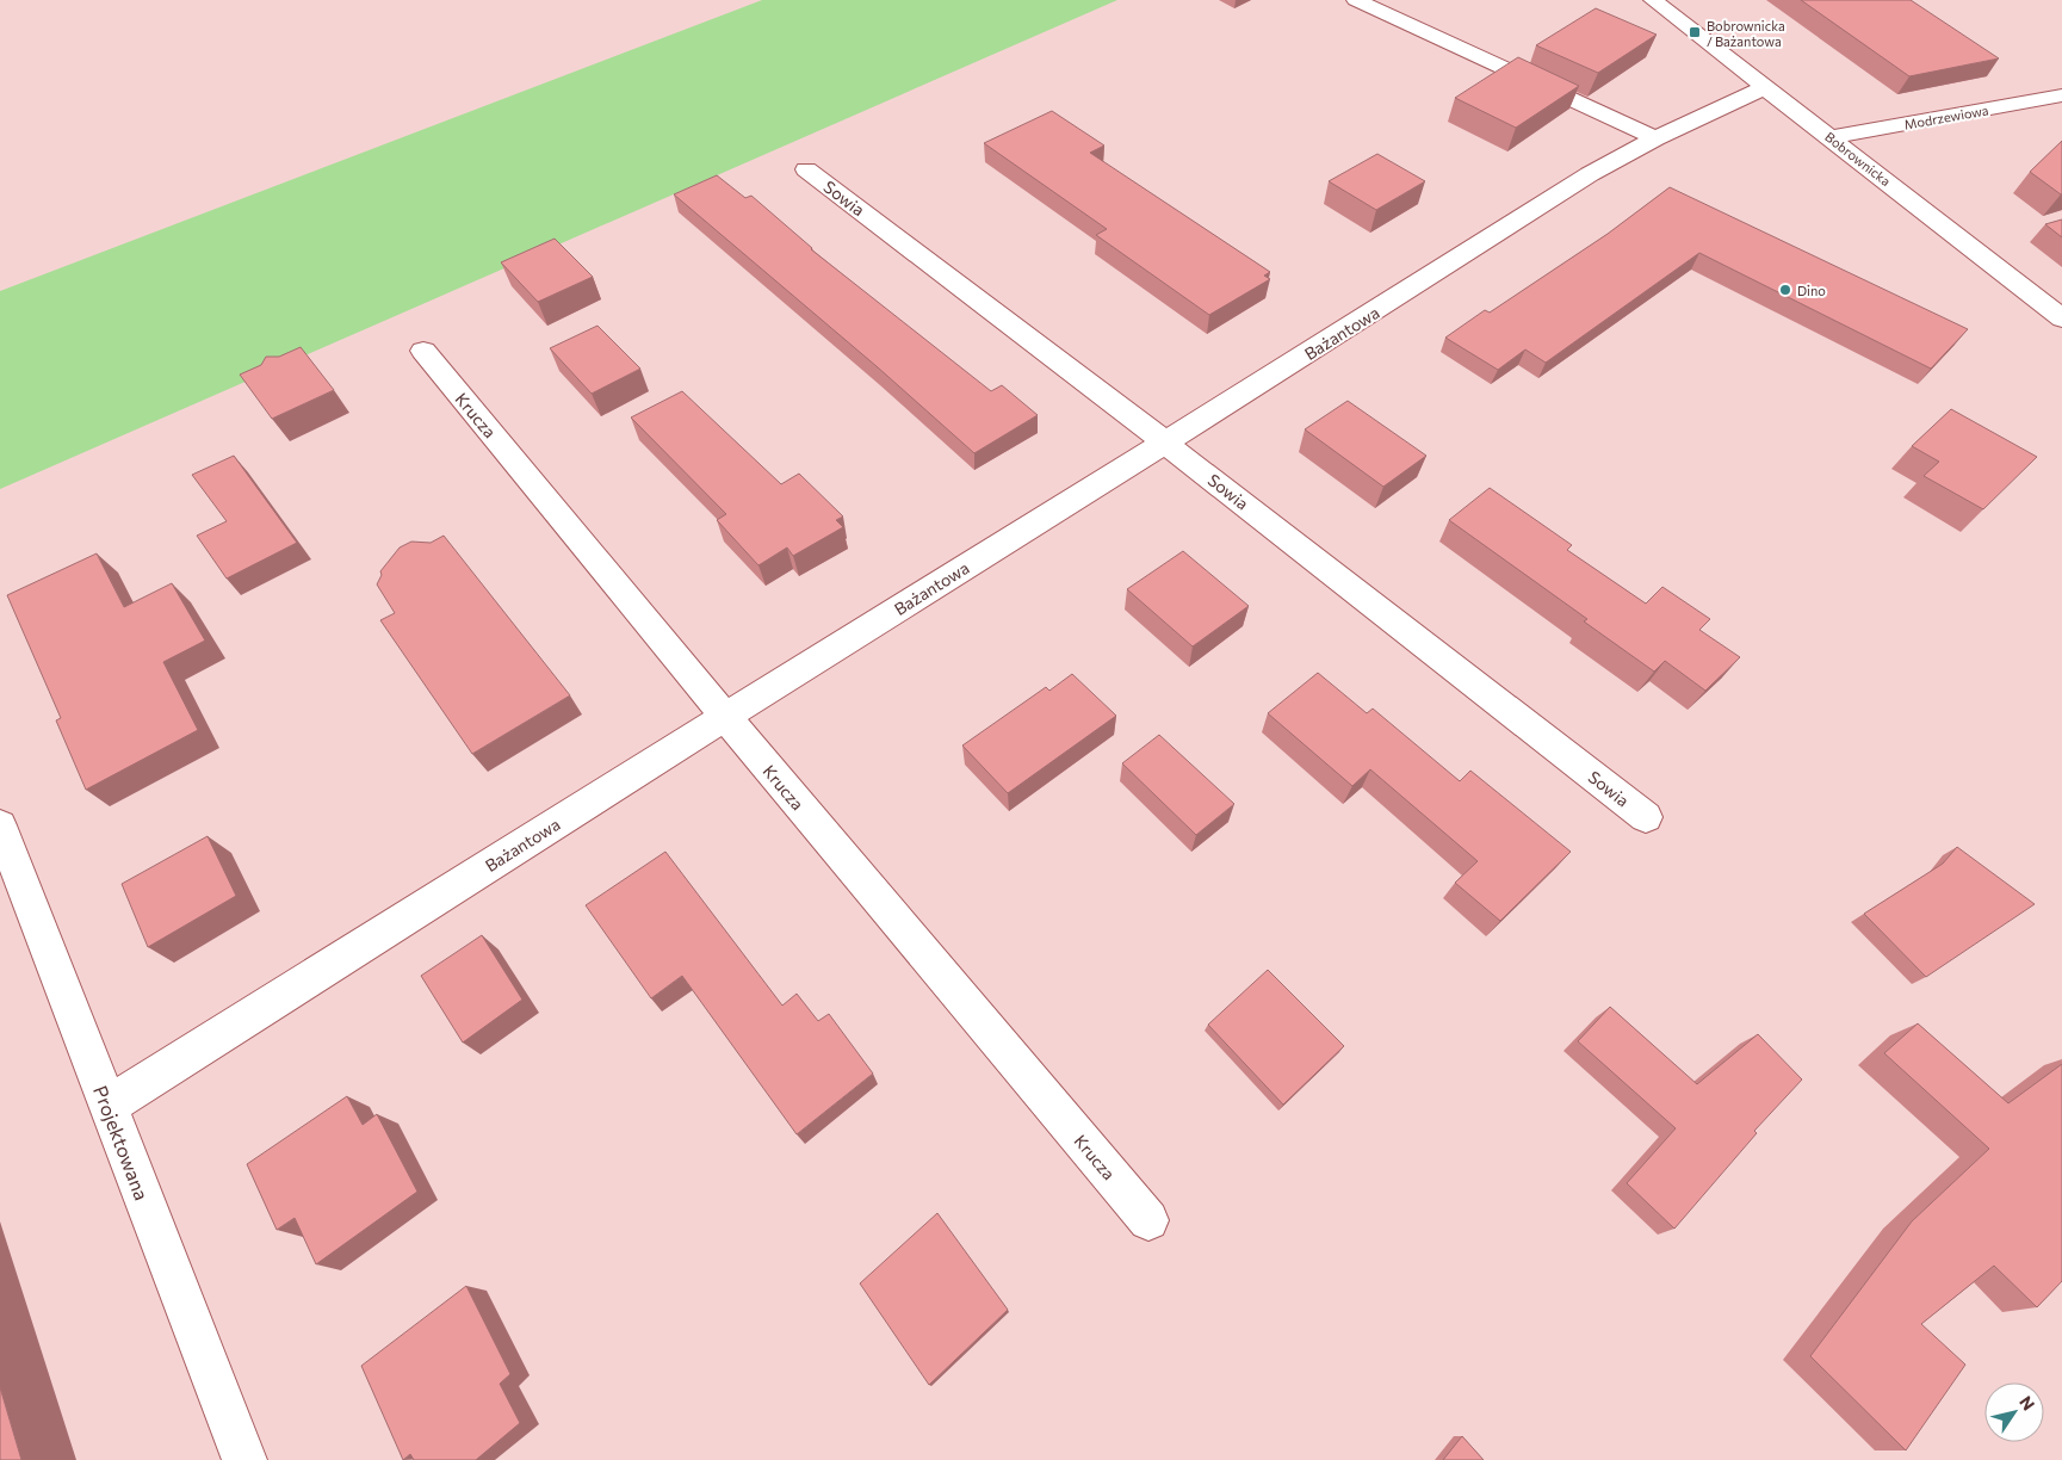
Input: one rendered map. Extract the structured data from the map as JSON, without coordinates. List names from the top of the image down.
{
  "streets": {
    "street": [
      "Modrzewiowa",
      "Bobrownicka",
      "Sowia",
      "Bażantowa",
      "Krucza",
      "Projektowana"
    ]
  },
  "crossings": [
    ["Modrzewiowa", "Bobrownicka"],
    ["Bobrownicka", "Bażantowa"],
    ["Sowia", "Bażantowa"],
    ["Bażantowa", "Krucza"],
    ["Bażantowa", "Projektowana"]
  ],
  "places": {
    "transit": ["Bobrownicka / Bażantowa"],
    "other": ["Dino"]
  },
  "north": "top right"
}
